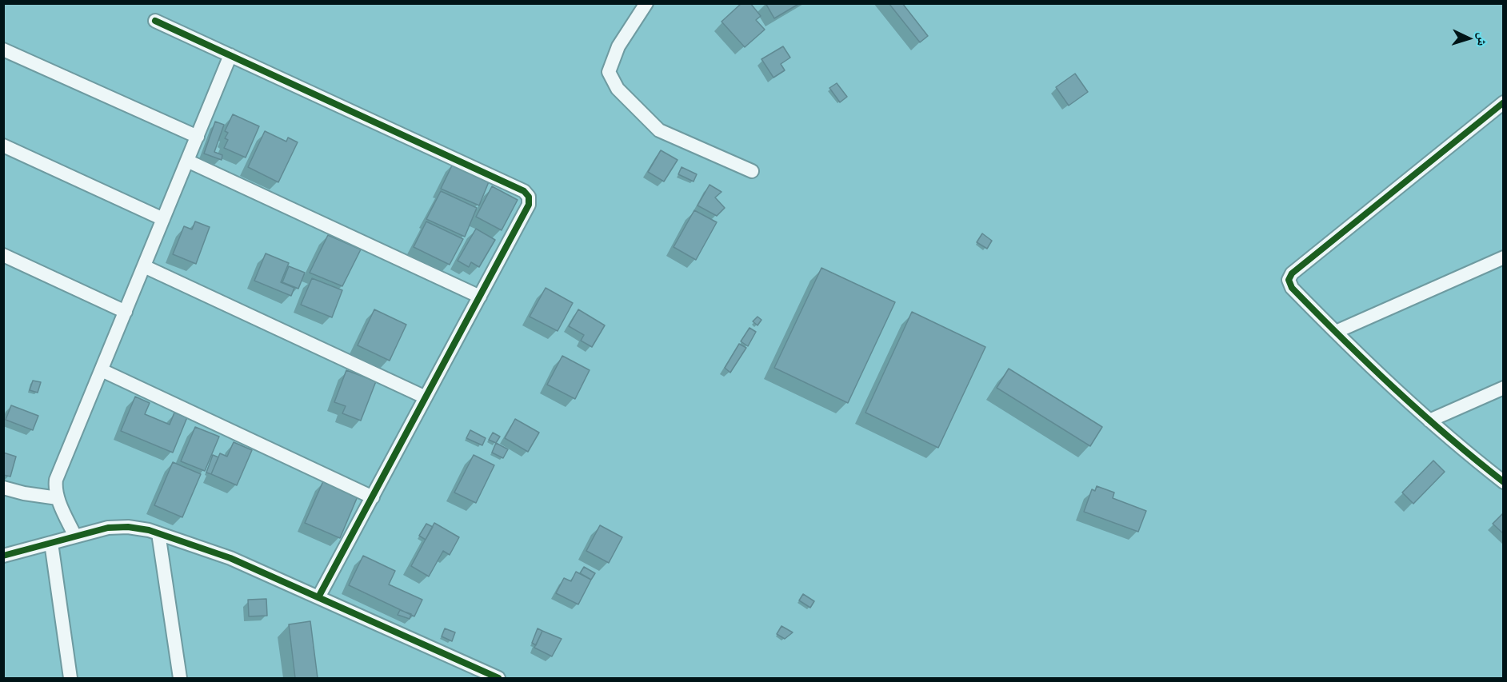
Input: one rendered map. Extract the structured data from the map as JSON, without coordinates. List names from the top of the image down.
{
  "north": "right"
}
